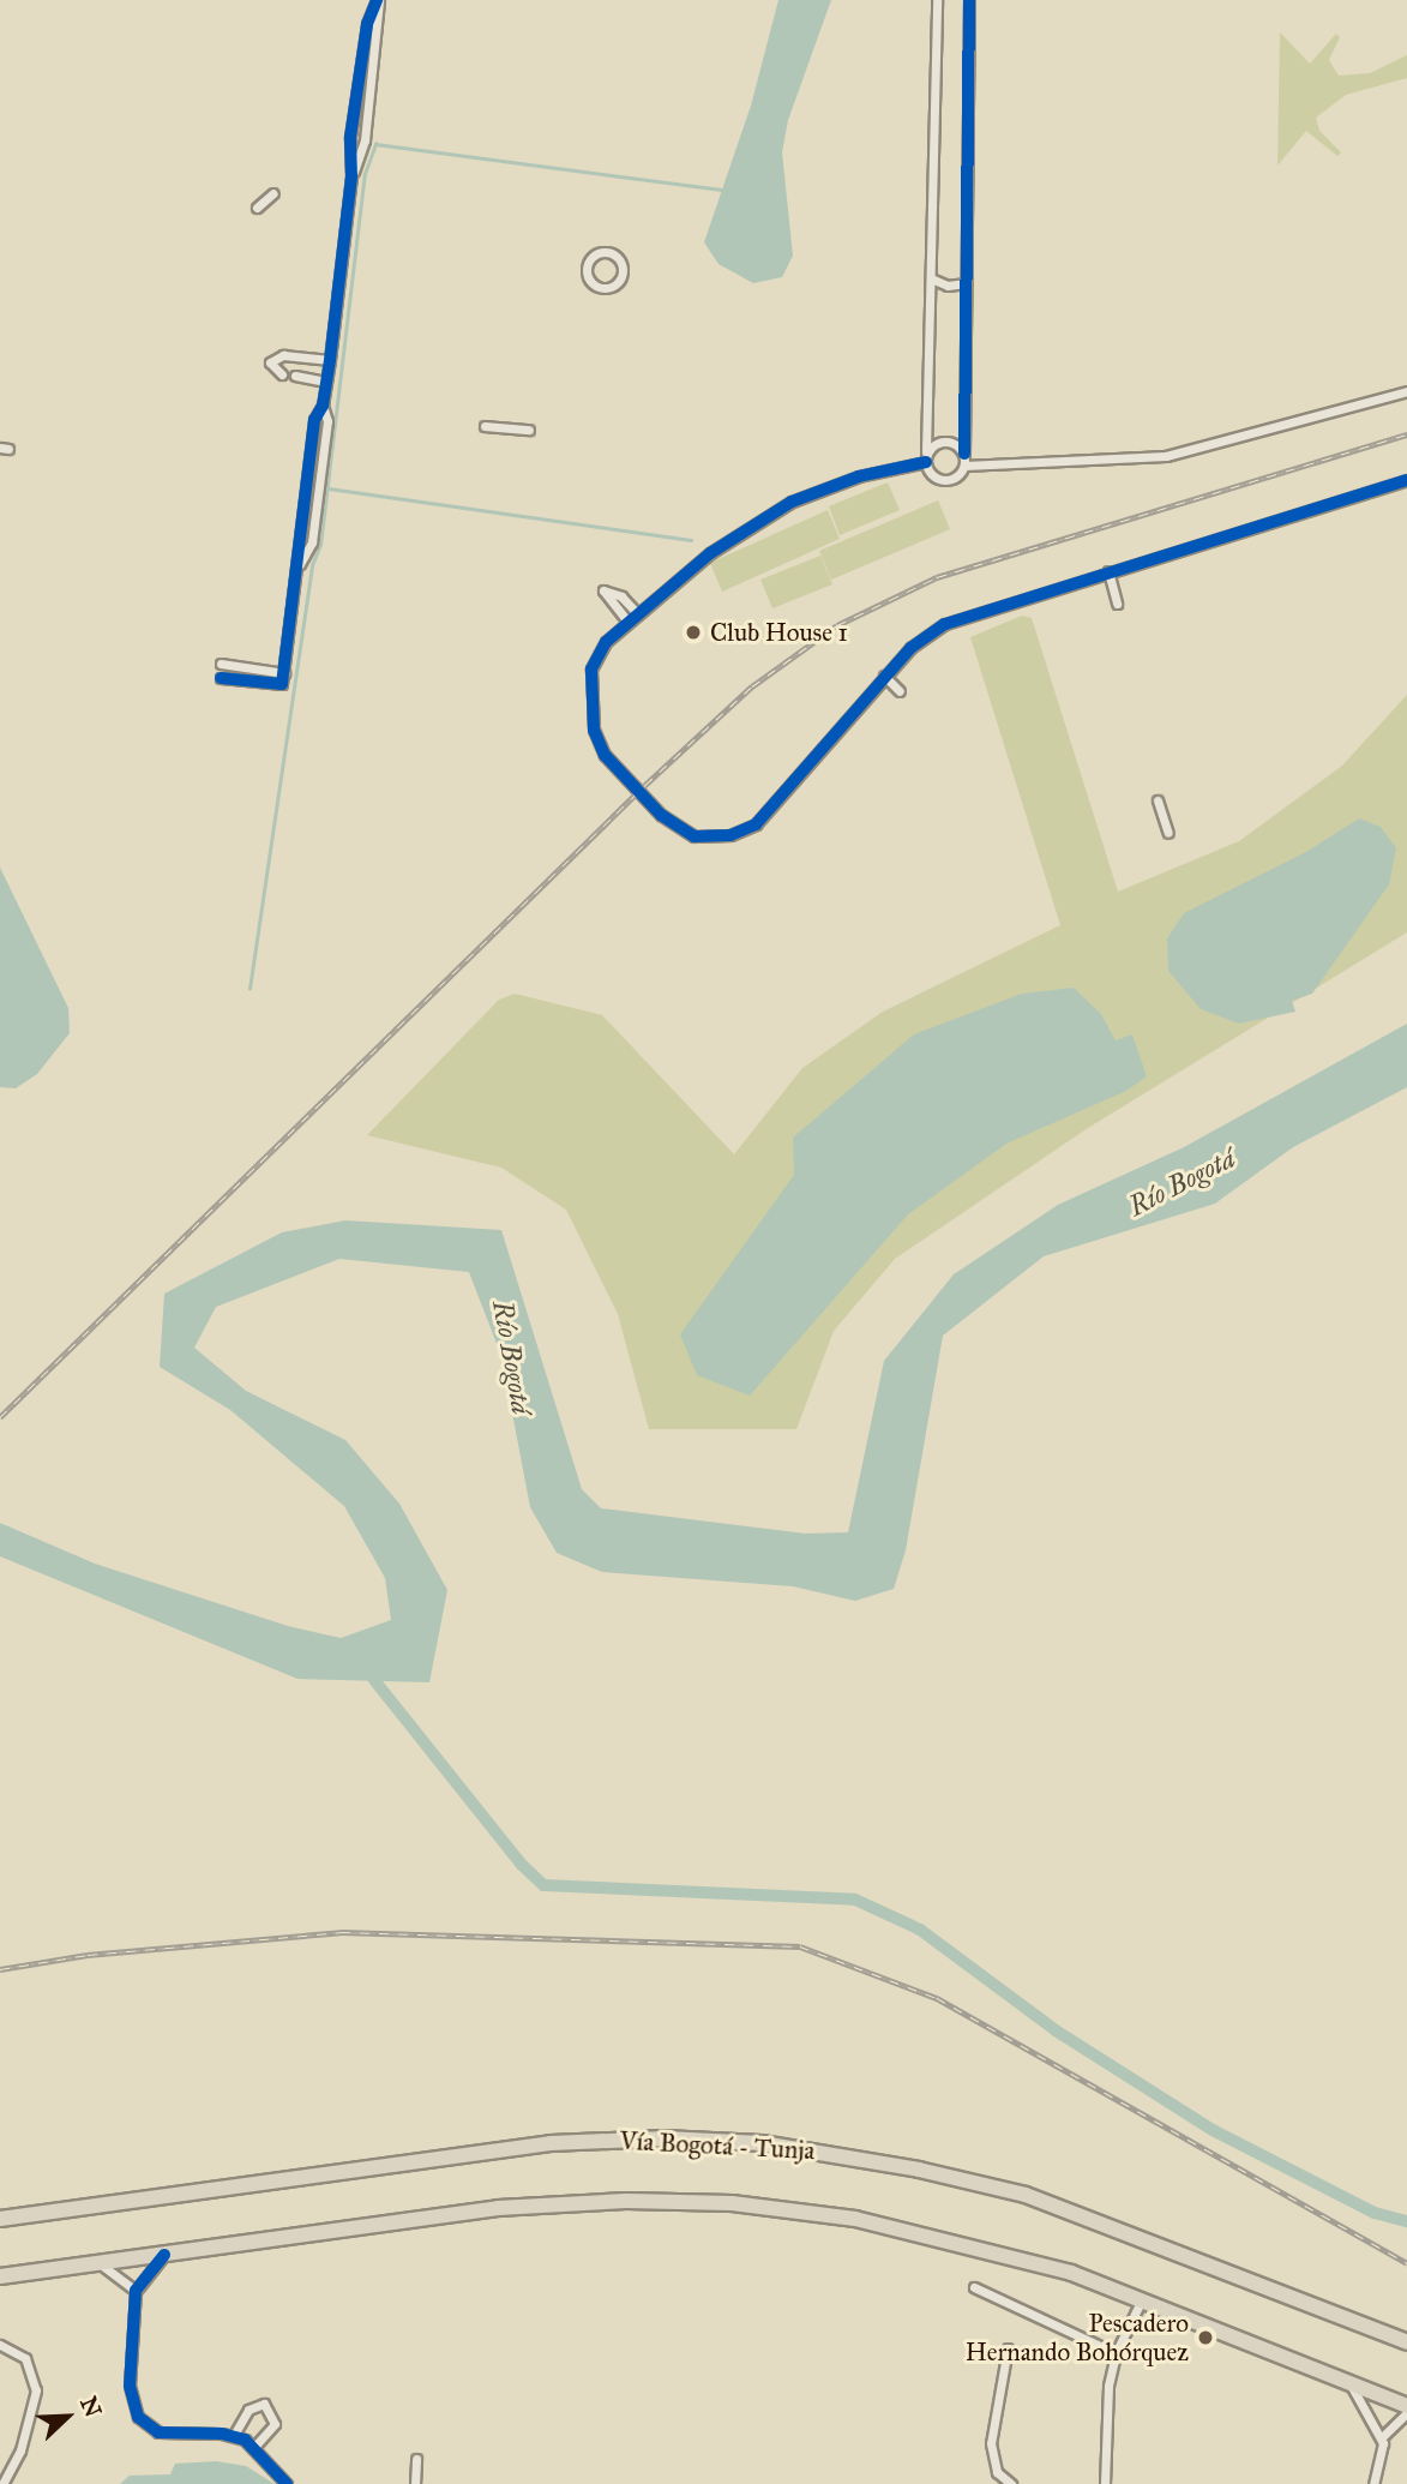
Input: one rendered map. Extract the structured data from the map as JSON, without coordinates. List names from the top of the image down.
{
  "streets": {
    "highway": ["Vía Bogotá - Tunja"]
  },
  "water": ["Río Bogotá"],
  "places": ["Club House 1", "Pescadero Hernando Bohórquez"],
  "north": "top right"
}
